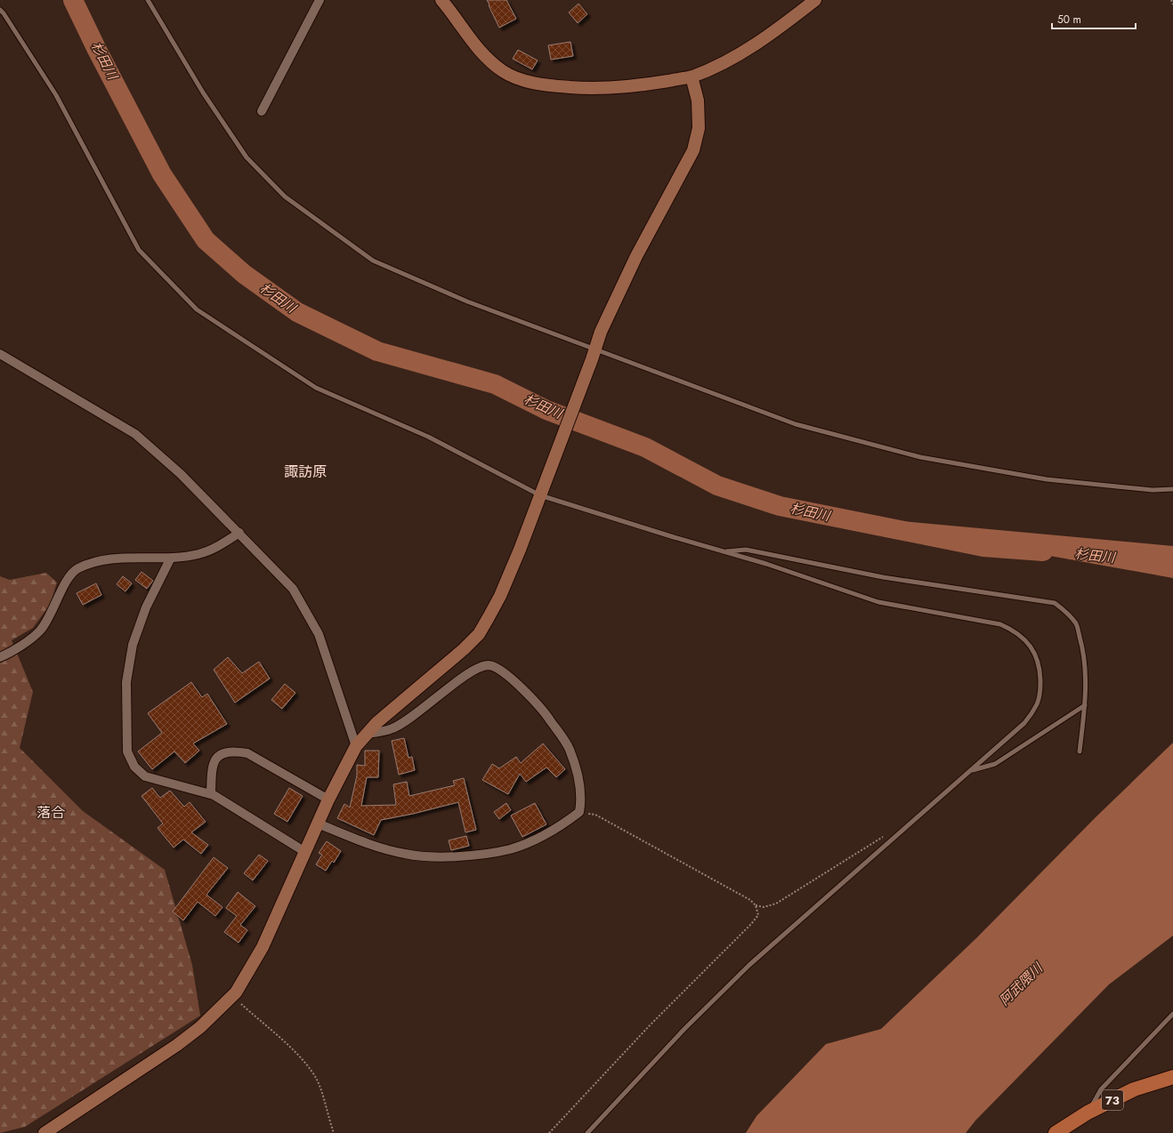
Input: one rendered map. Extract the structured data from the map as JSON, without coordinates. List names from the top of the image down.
{
  "streets": {
    "main road": ["73"]
  },
  "districts": ["諏訪原", "落合"],
  "water": ["杉田川", "阿武隈川"],
  "scale_bar": "50 m"
}
